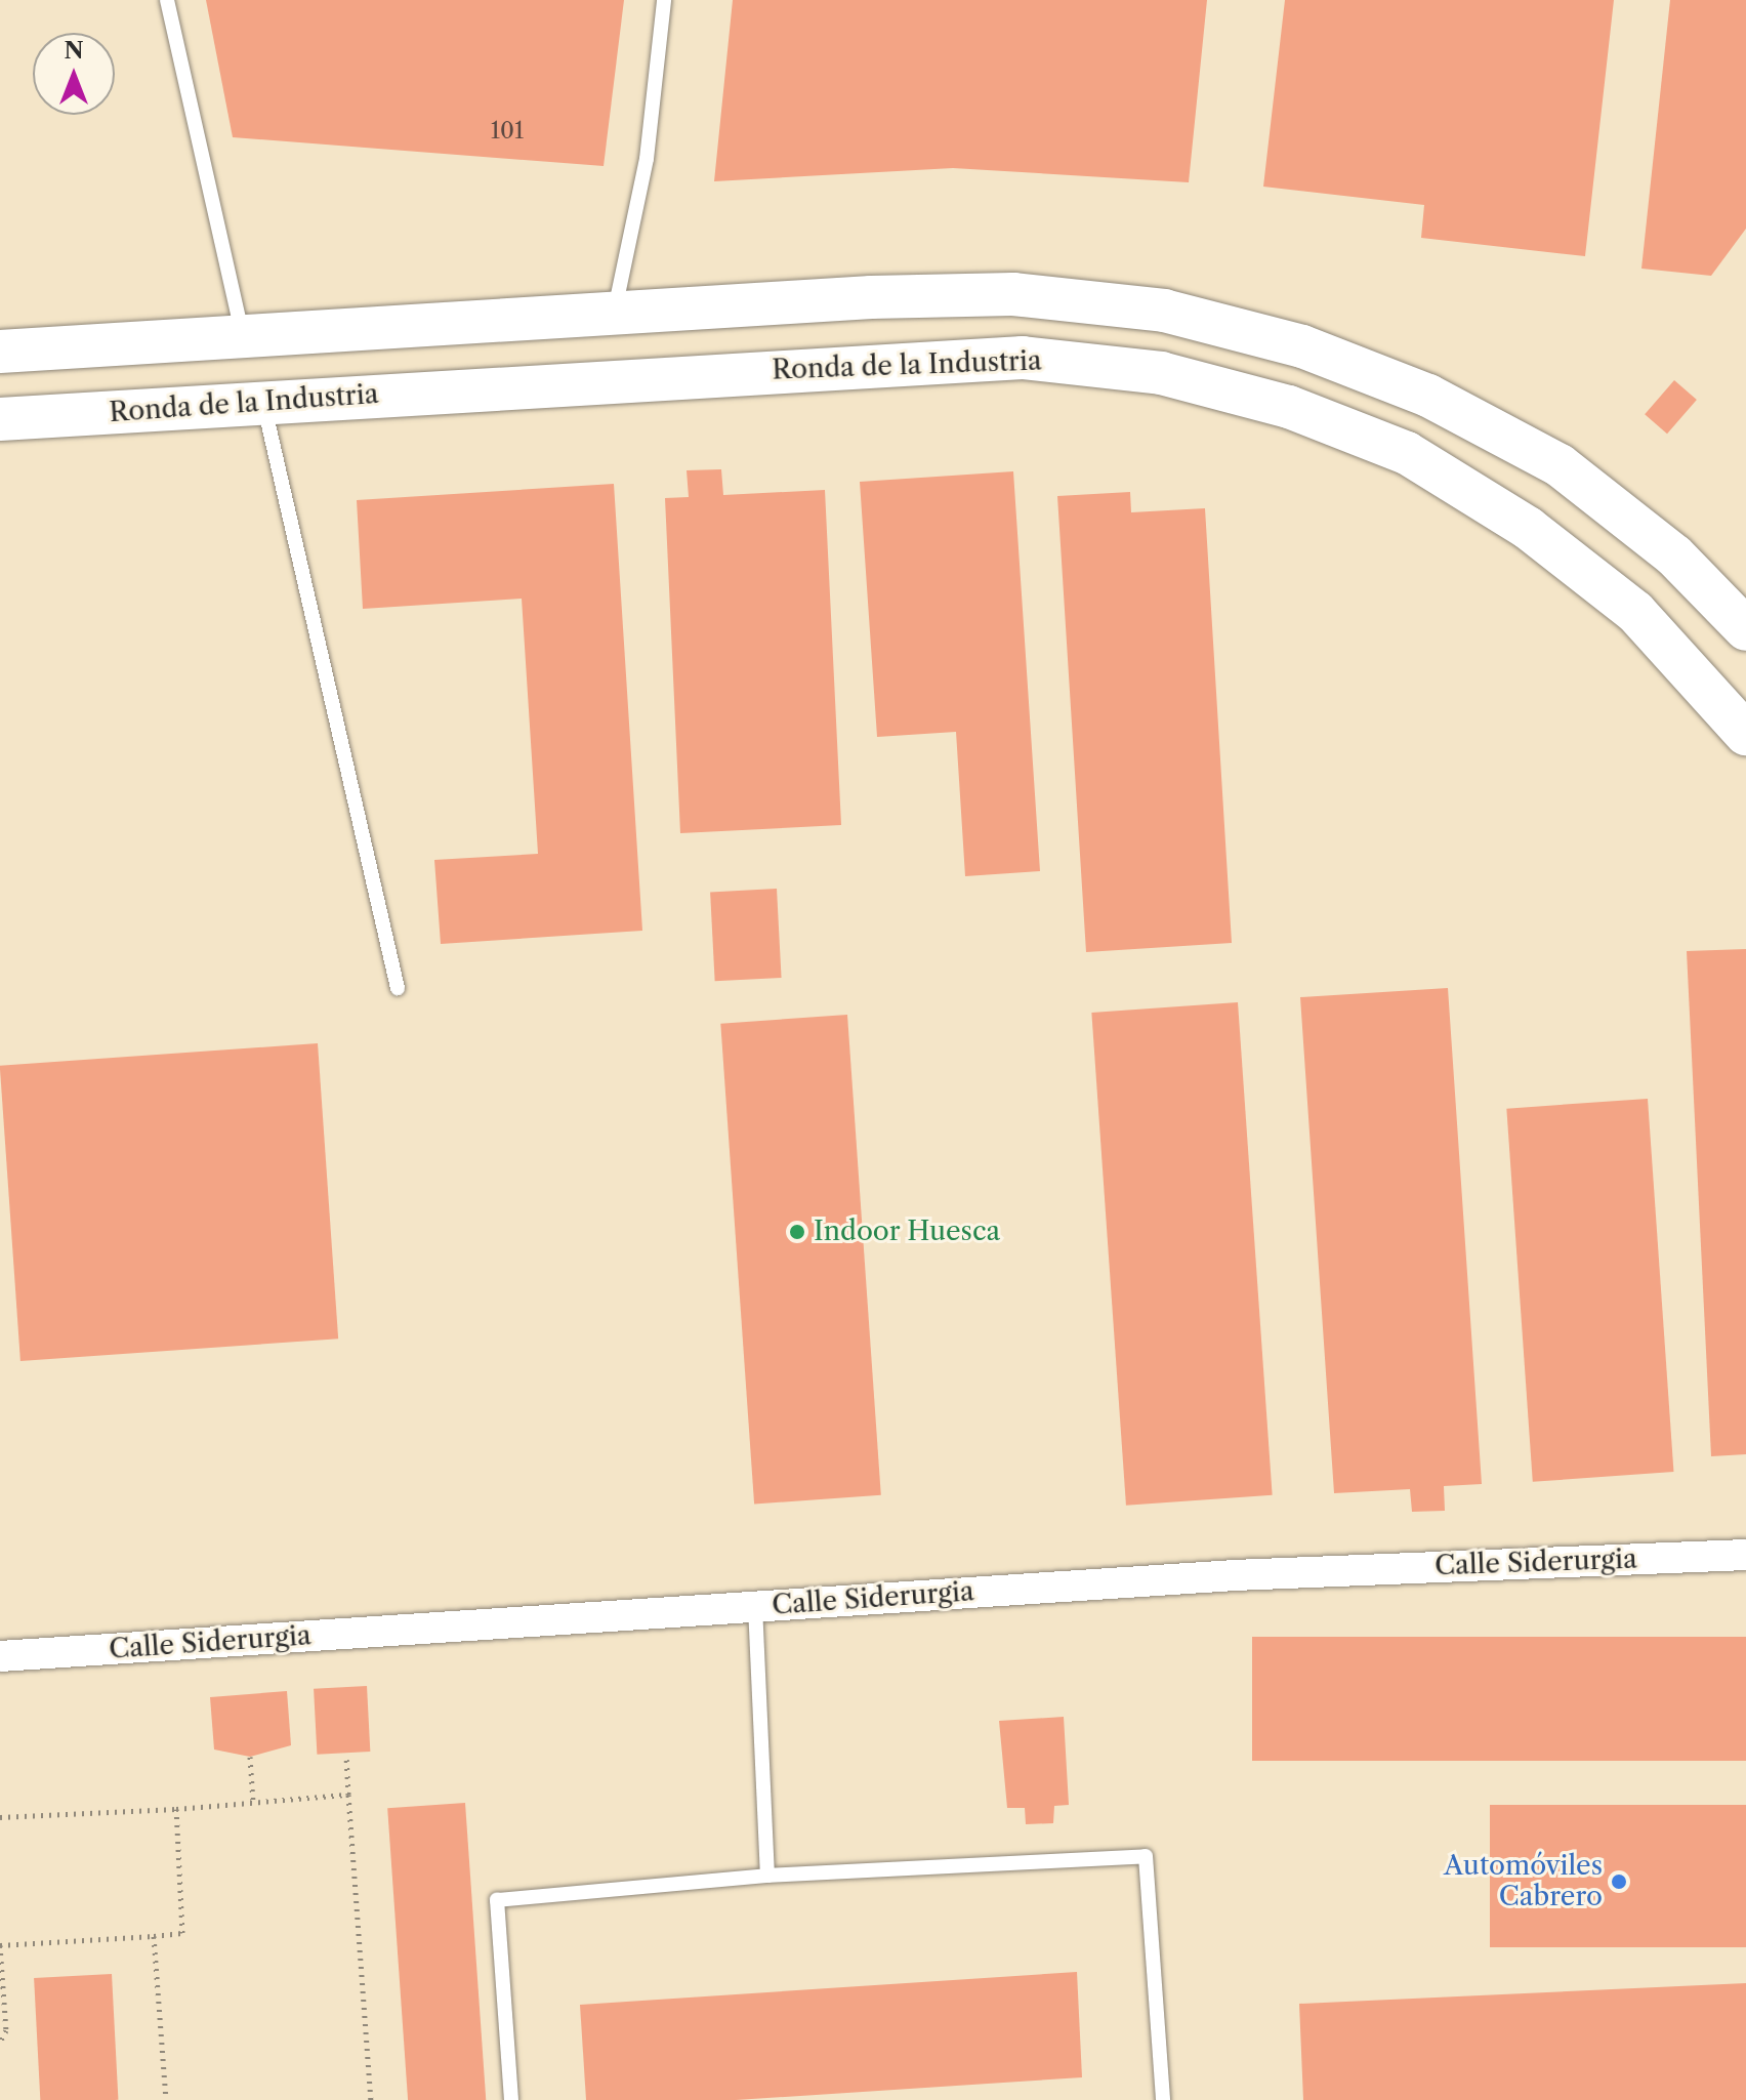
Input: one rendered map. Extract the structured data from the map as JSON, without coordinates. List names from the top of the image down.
{
  "streets": {
    "street": ["Ronda de la Industria", "Calle Siderurgia"]
  },
  "places": ["Indoor Huesca", "Automóviles Cabrero"],
  "house_numbers": ["101"],
  "north": "top"
}
